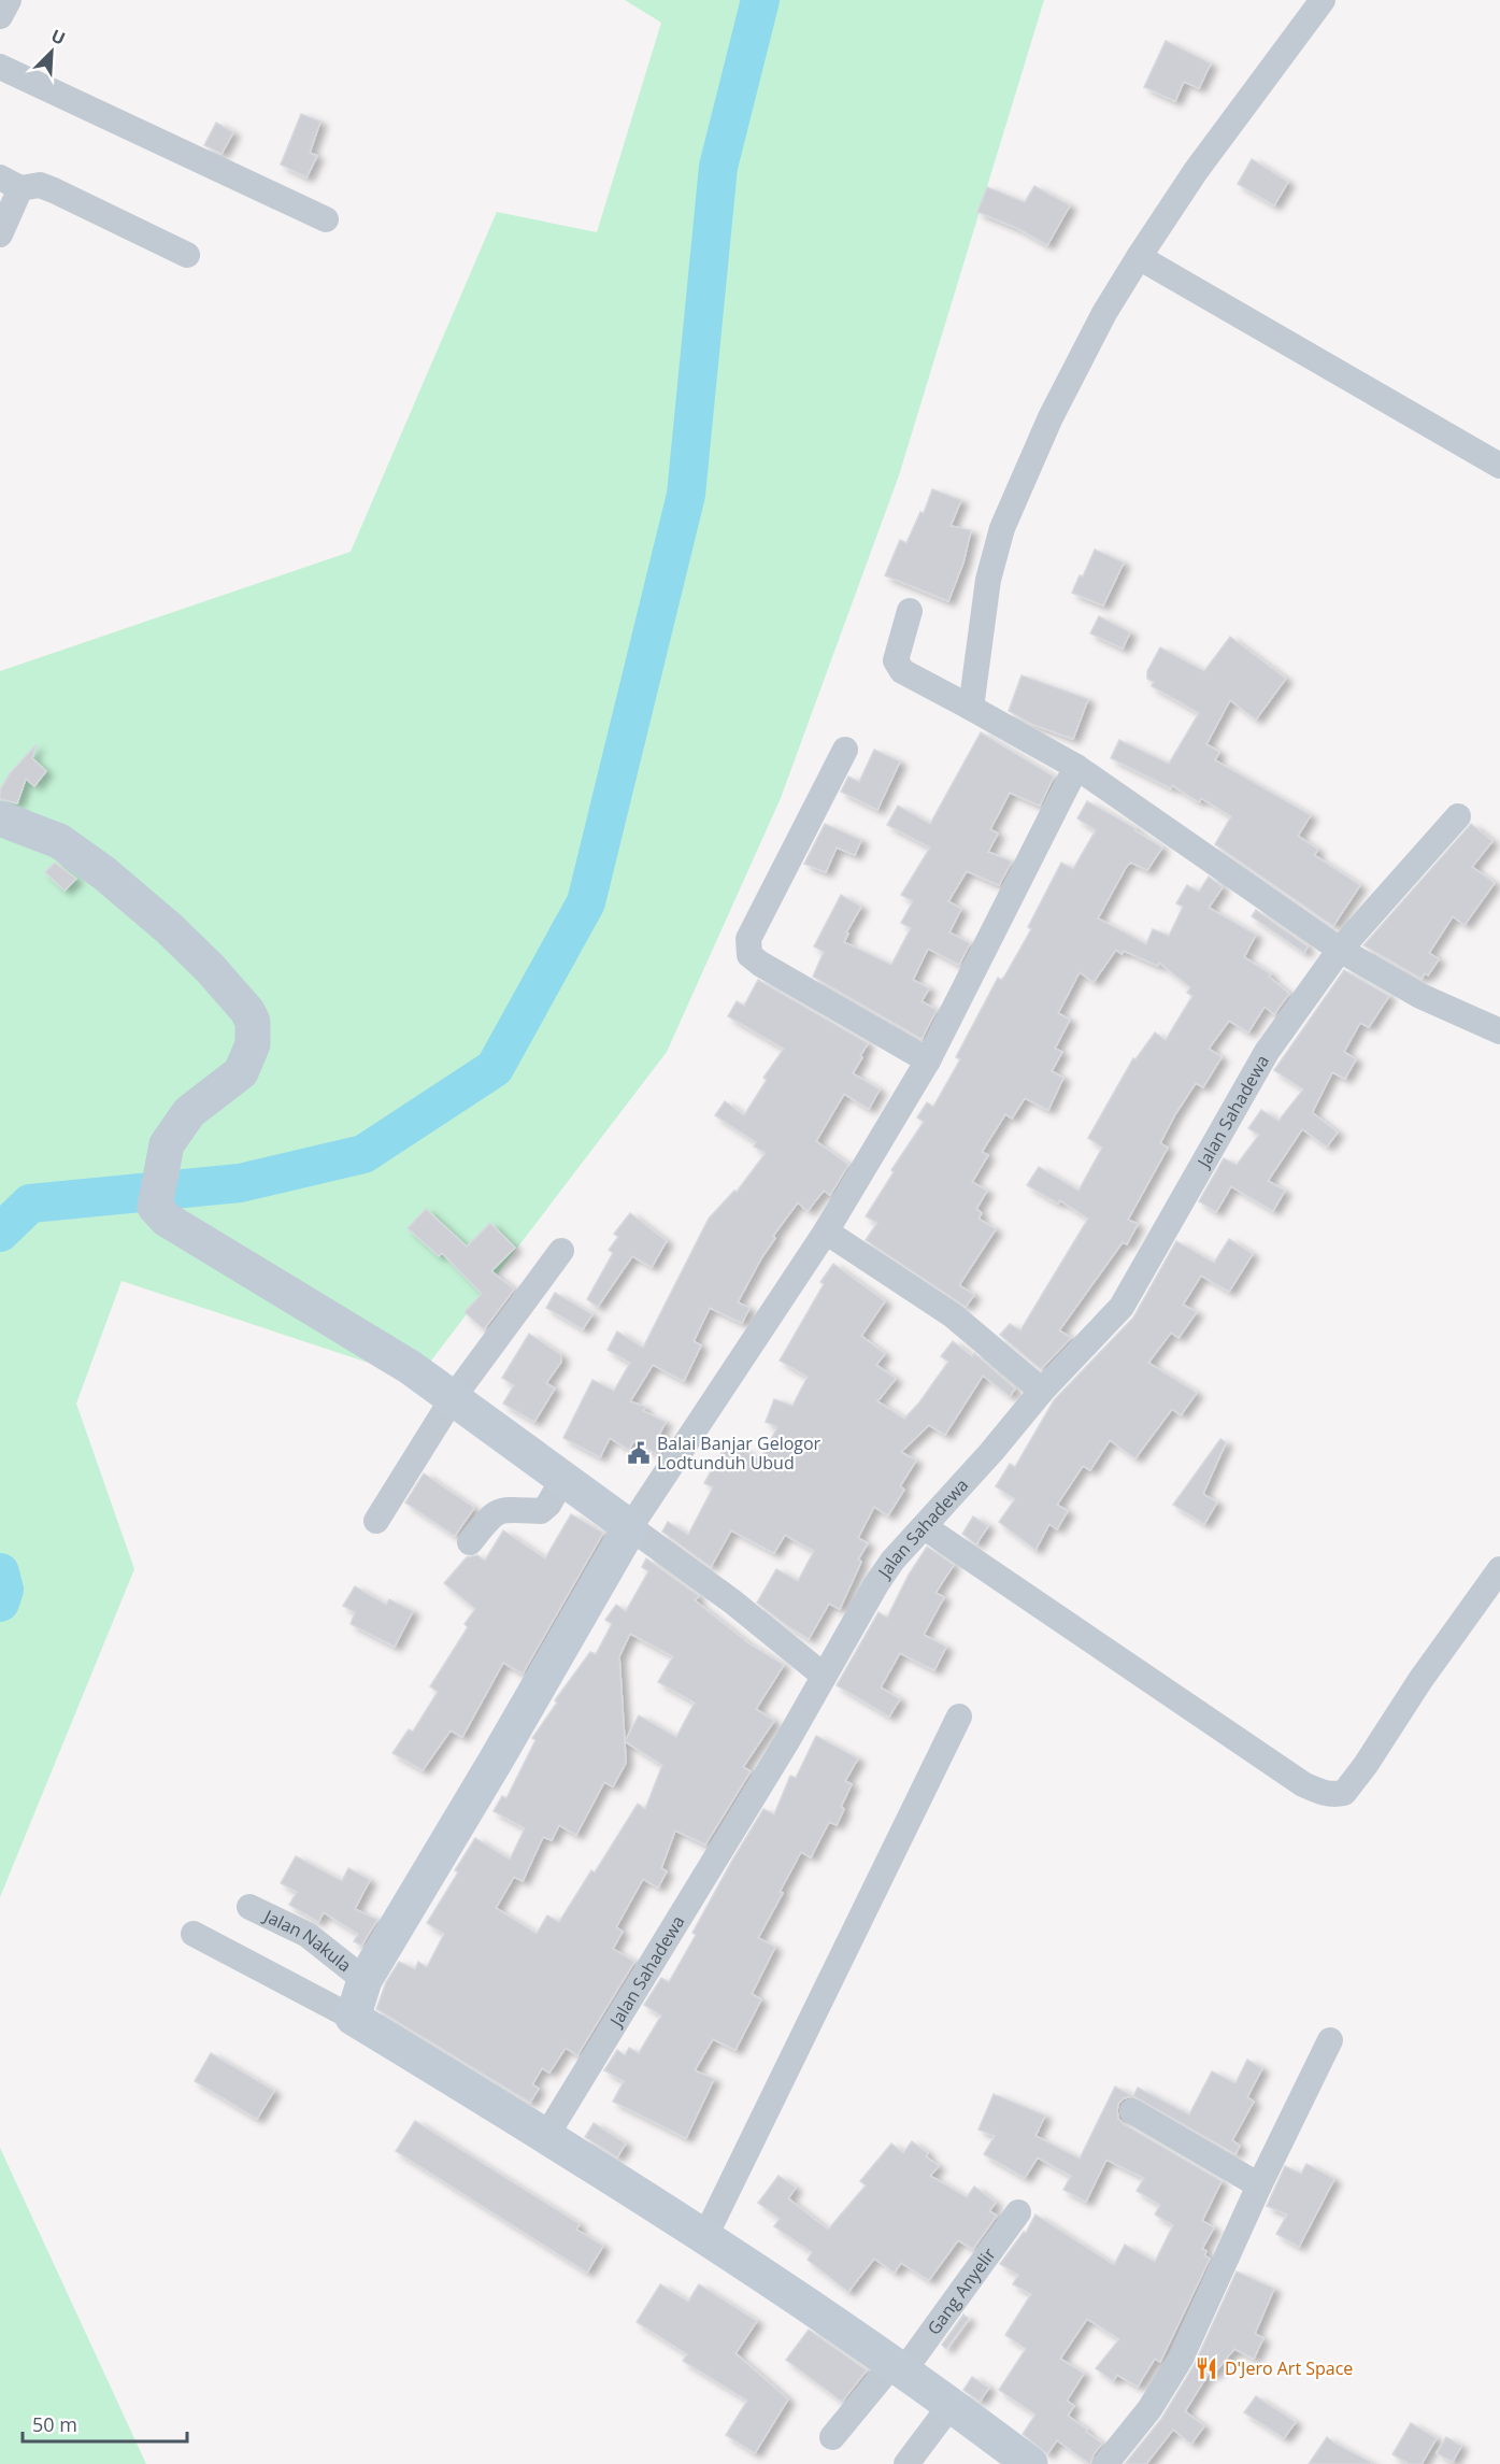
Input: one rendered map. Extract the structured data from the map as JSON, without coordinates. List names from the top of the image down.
{
  "streets": {
    "street": ["Jalan Sahadewa", "Jalan Nakula", "Gang Anyelir"]
  },
  "places": {
    "public building": ["Balai Banjar Gelogor Lodtunduh Ubud"],
    "restaurant": ["D'Jero Art Space"]
  },
  "scale_bar": "50 m",
  "north": "top right"
}
